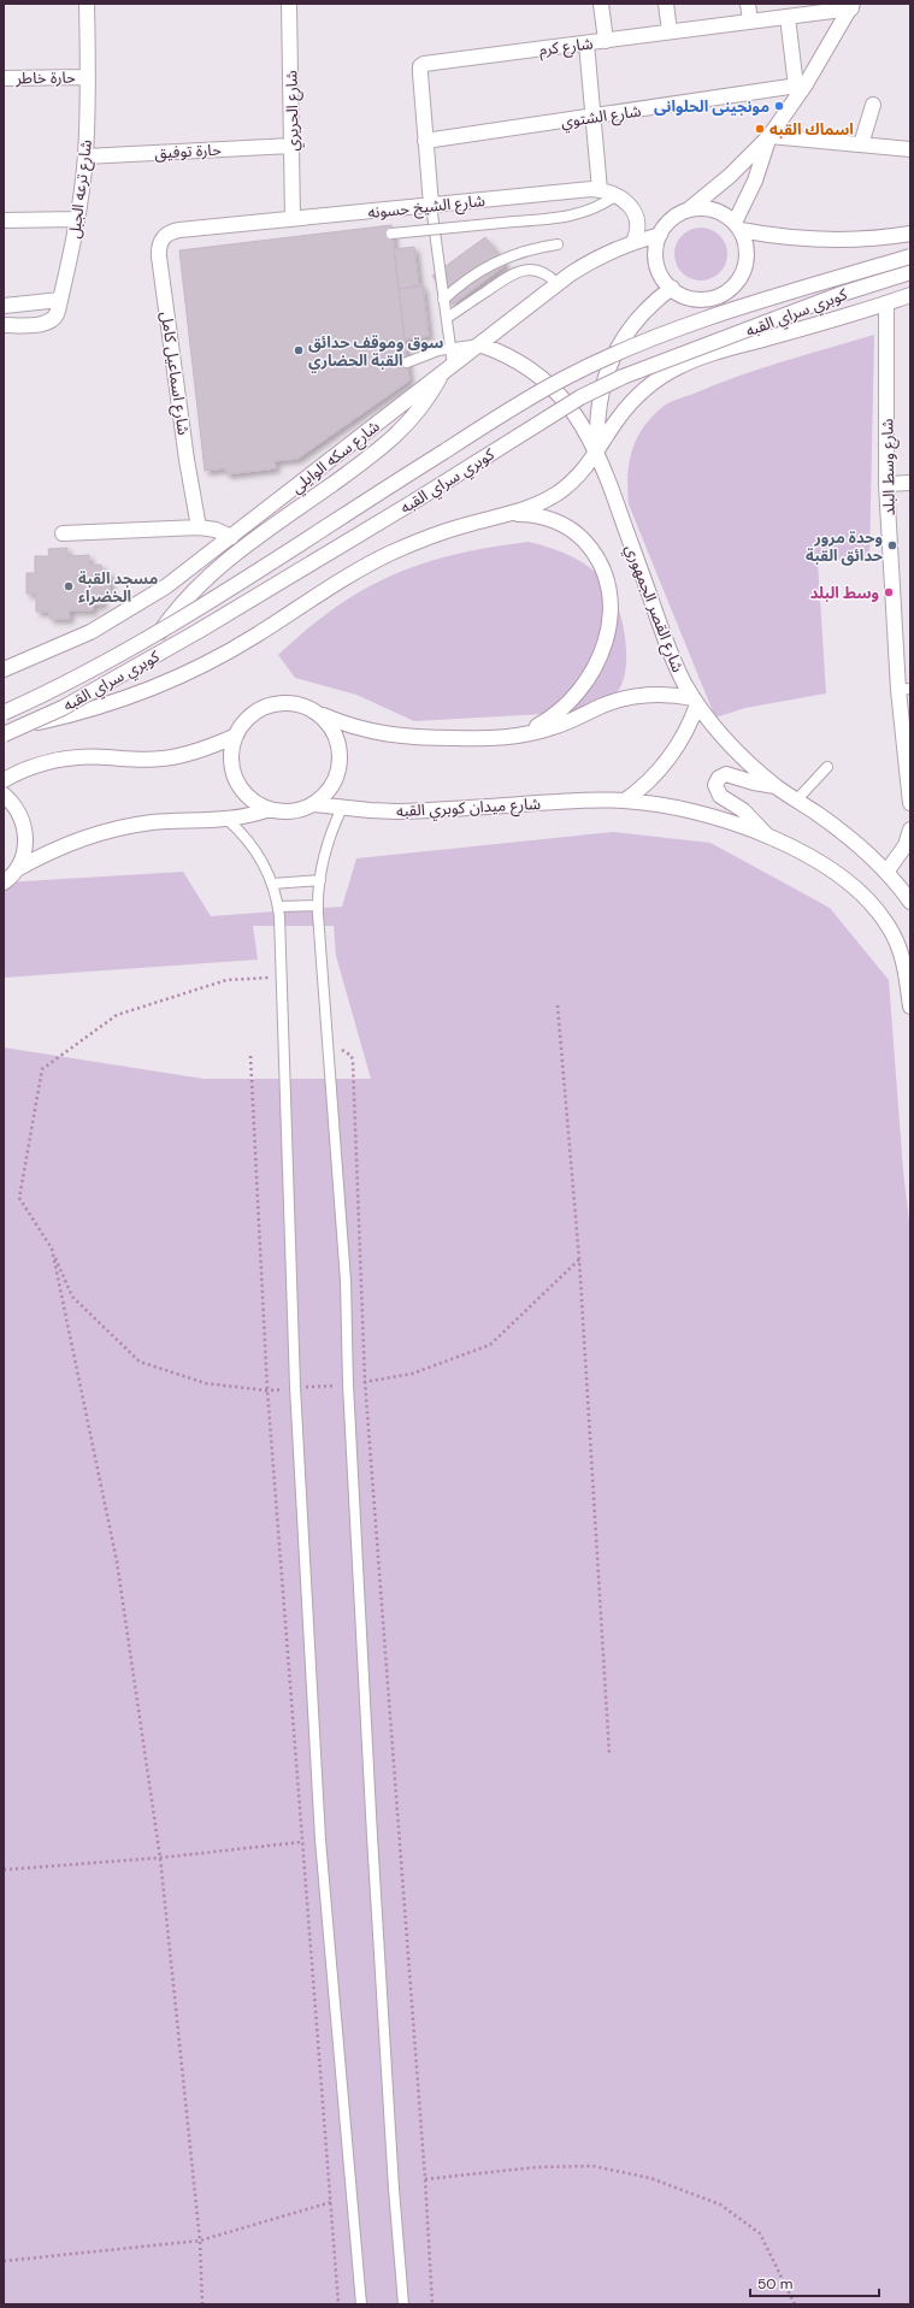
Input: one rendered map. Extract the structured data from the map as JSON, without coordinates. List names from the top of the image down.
{
  "streets": {
    "main road": [
      "شارع كرم",
      "حارة خاطر",
      "شارع الحريري",
      "شارع الشتوي",
      "حارة توفيق",
      "شارع ترعه الجبل",
      "شارع الشيخ حسونه",
      "كوبري سراي القبه",
      "شارع اسماعيل كامل",
      "شارع سكه الوايلي",
      "شارع وسط البلد",
      "شارع القصر الجمهوري",
      "شارع ميدان كوبري القبه"
    ]
  },
  "crossings": [
    ["شارع كرم", "شارع الشتوي"],
    ["شارع كرم", "شارع الشيخ حسونه"],
    ["حارة خاطر", "شارع ترعه الجبل"],
    ["شارع الحريري", "حارة توفيق"],
    ["شارع الحريري", "شارع الشيخ حسونه"],
    ["حارة توفيق", "شارع ترعه الجبل"],
    ["شارع الشيخ حسونه", "شارع اسماعيل كامل"],
    ["شارع الشيخ حسونه", "شارع سكه الوايلي"],
    ["شارع سكه الوايلي", "شارع القصر الجمهوري"]
  ],
  "places": [
    "مونجينى الحلوانى",
    "اسماك القبه",
    "سوق وموقف حدائق القبة الحضاري",
    "وحدة مرور حدائق القبة",
    "مسجد القبة الخضراء",
    "وسط البلد"
  ],
  "scale_bar": "50 m"
}
